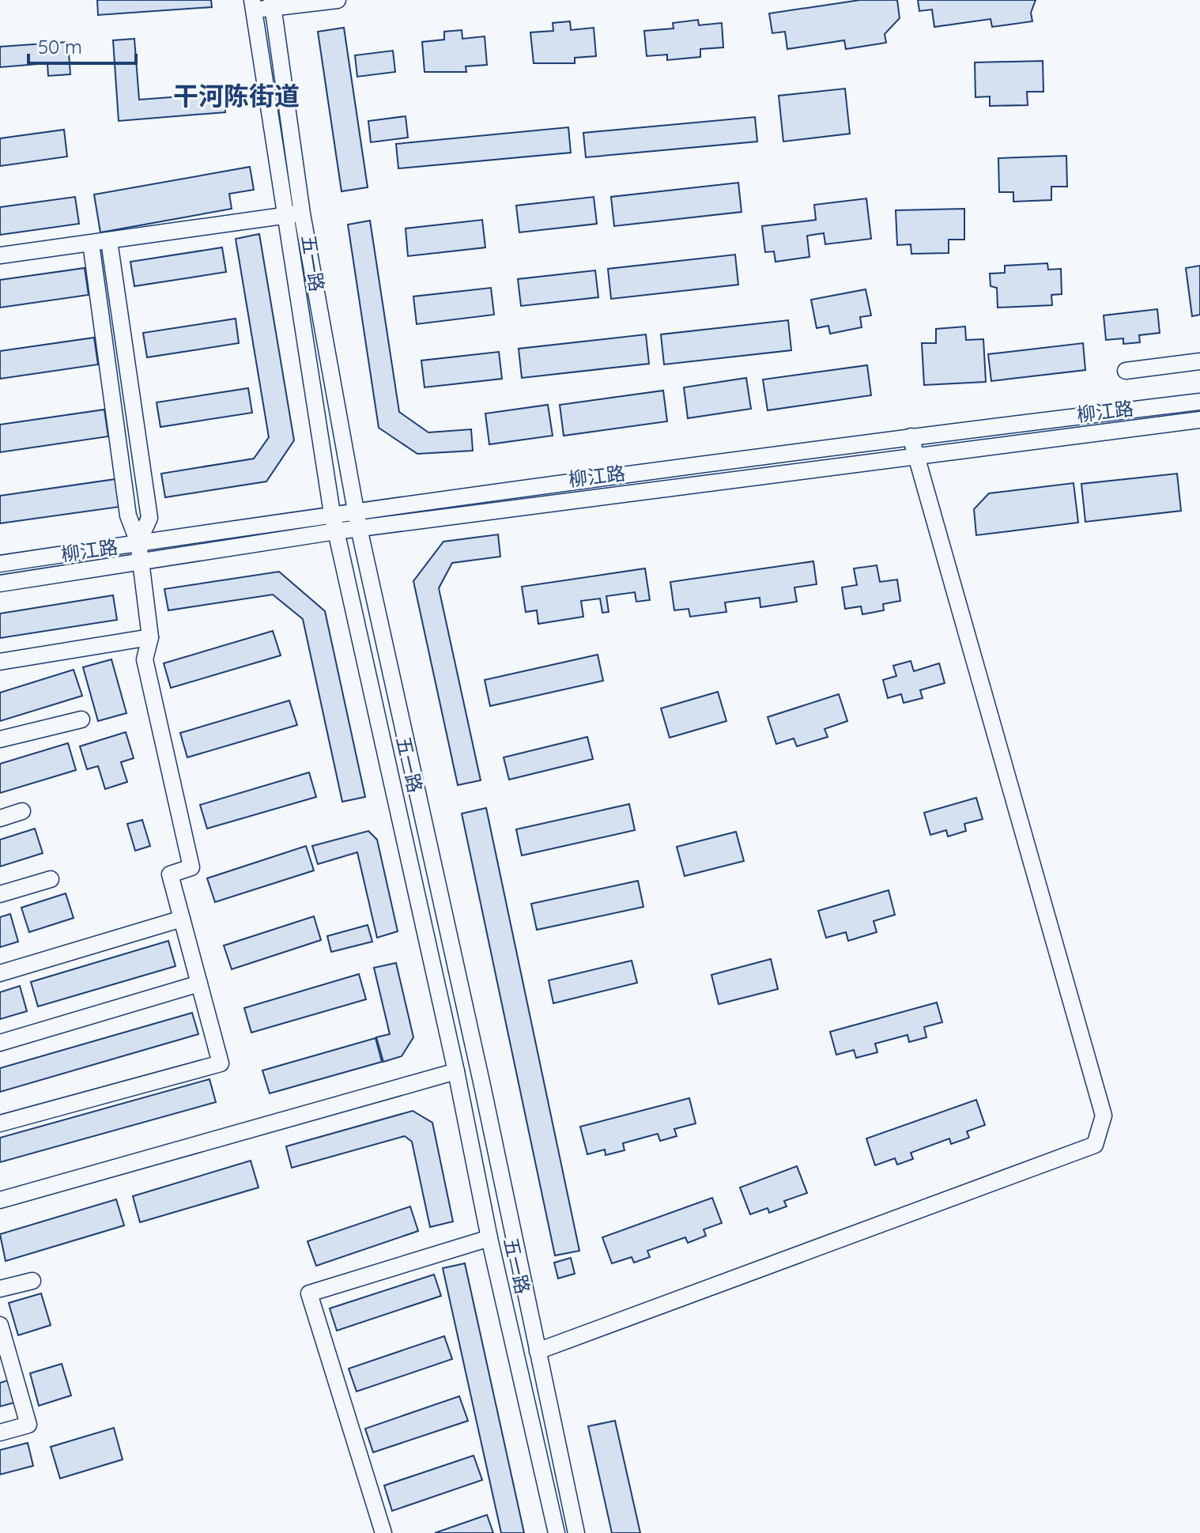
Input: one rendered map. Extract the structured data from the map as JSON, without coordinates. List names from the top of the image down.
{
  "streets": {
    "street": ["五一路", "柳江路"]
  },
  "crossings": [
    ["五一路", "柳江路"]
  ],
  "districts": ["干河陈街道"],
  "scale_bar": "50 m"
}
